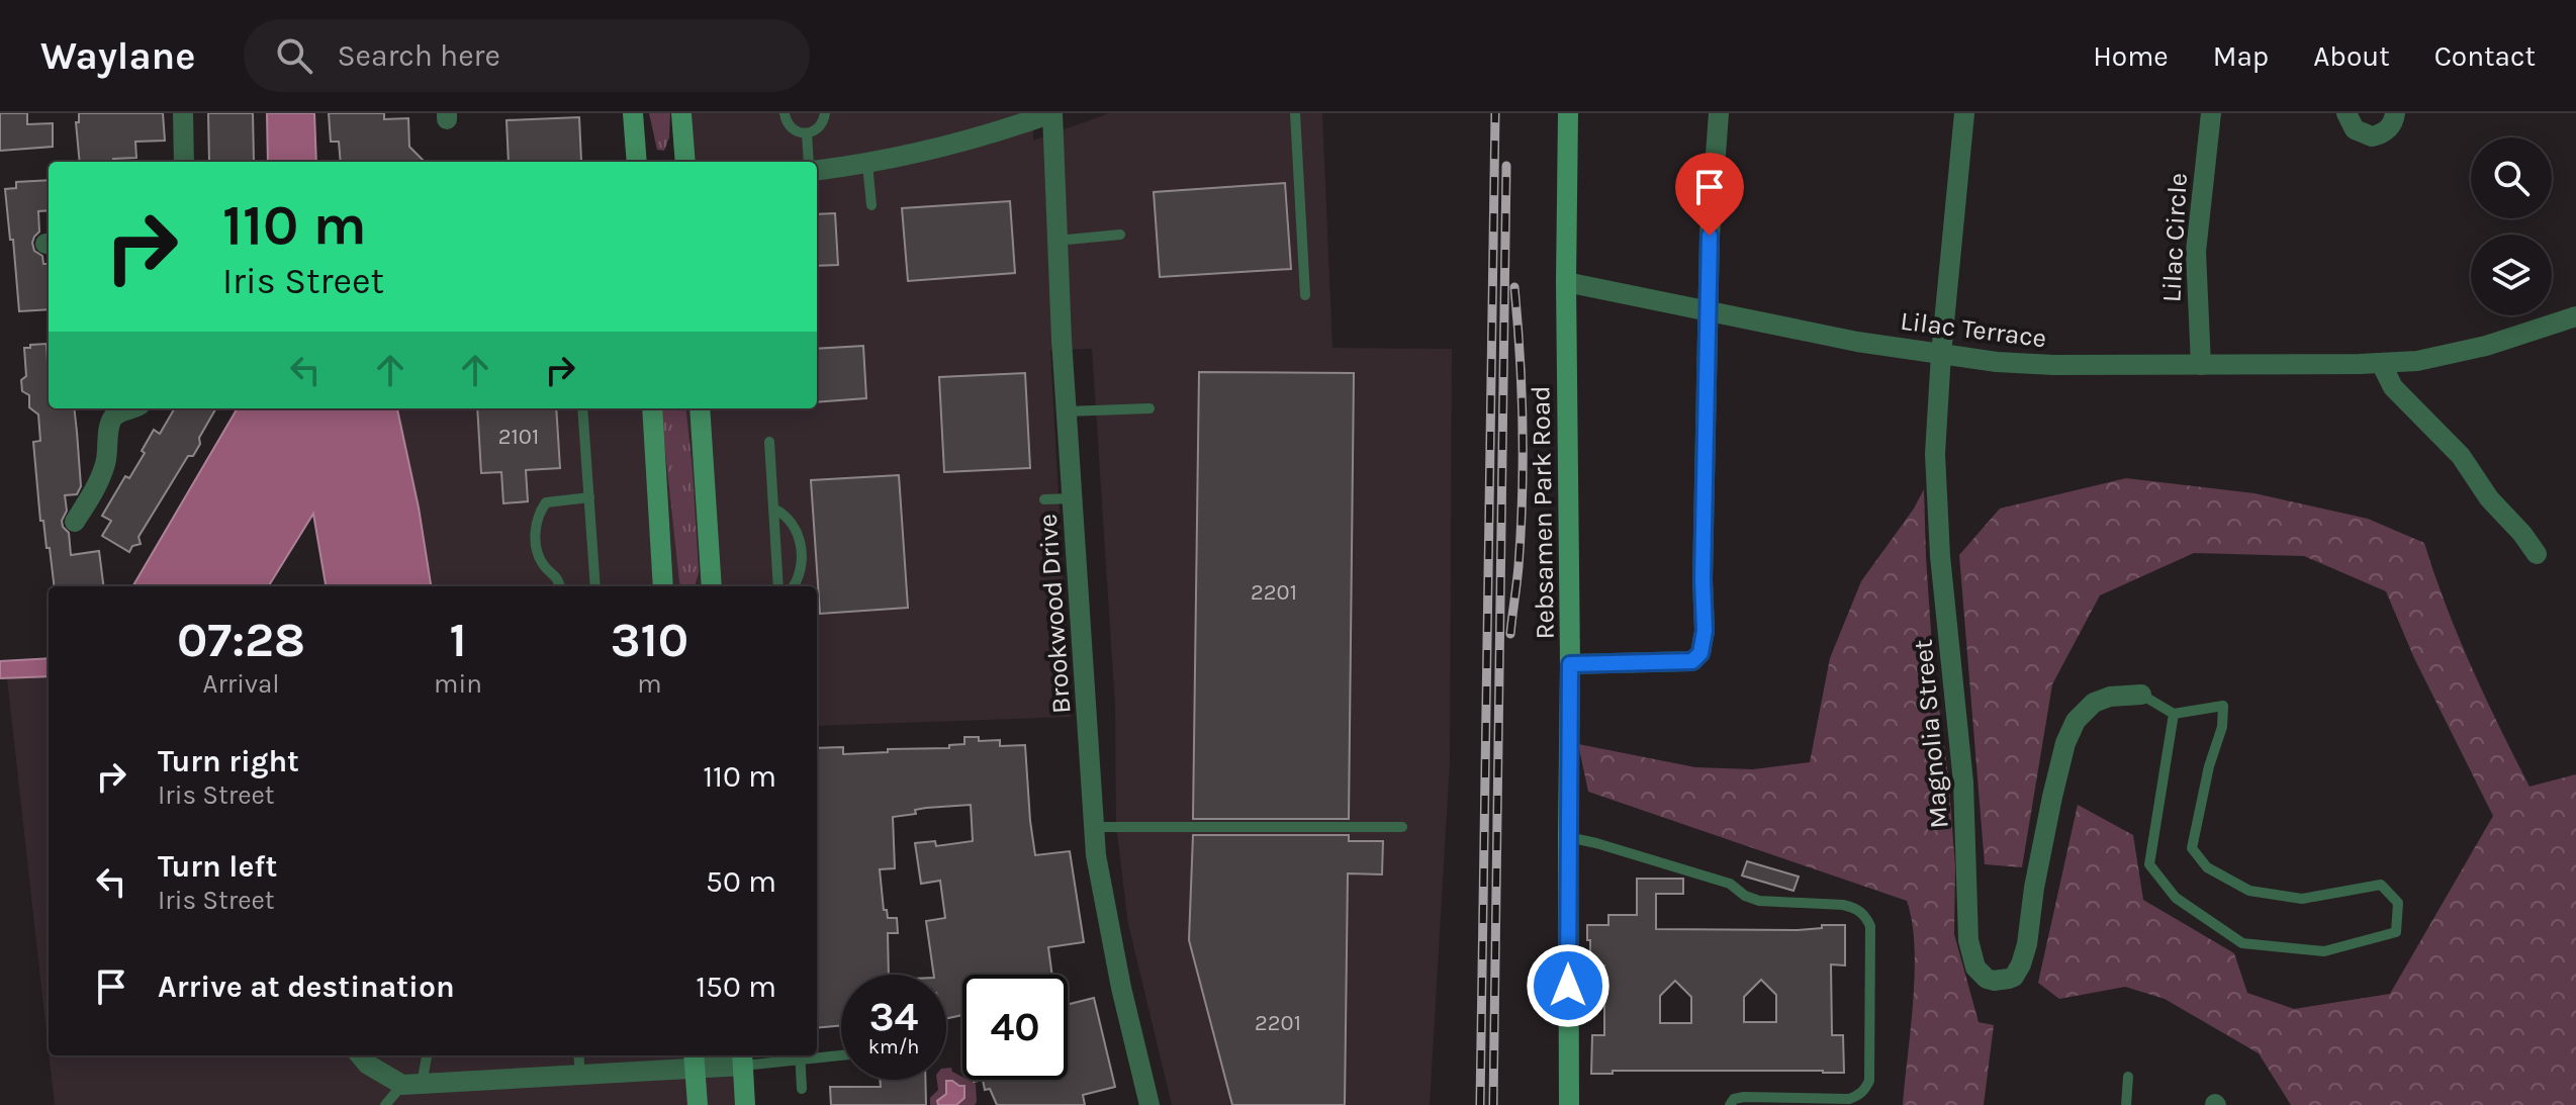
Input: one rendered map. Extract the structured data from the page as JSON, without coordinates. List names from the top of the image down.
{
  "streets": {
    "street": [
      "Lilac Circle",
      "Lilac Terrace",
      "Rebsamen Park Road",
      "Brookwood Drive",
      "Magnolia Street"
    ]
  },
  "crossings": [
    ["Lilac Circle", "Lilac Terrace"],
    ["Lilac Terrace", "Rebsamen Park Road"],
    ["Lilac Terrace", "Magnolia Street"]
  ],
  "house_numbers": ["2101", "2201", "2201"],
  "page": {
    "header": "Waylane",
    "search": "Search here",
    "nav": [
      "Home",
      "Map",
      "About",
      "Contact"
    ],
    "turn": ["110 m", "Iris Street"],
    "eta": [
      "07:28",
      "Arrival",
      "1",
      "min",
      "310",
      "m"
    ],
    "list": [
      {
        "name": "Turn right",
        "note": "Iris Street",
        "value": "110 m"
      },
      {
        "name": "Turn left",
        "note": "Iris Street",
        "value": "50 m"
      },
      {
        "name": "Arrive at destination",
        "value": "150 m"
      }
    ],
    "speed": "34 km/h",
    "limit": "40"
  }
}
